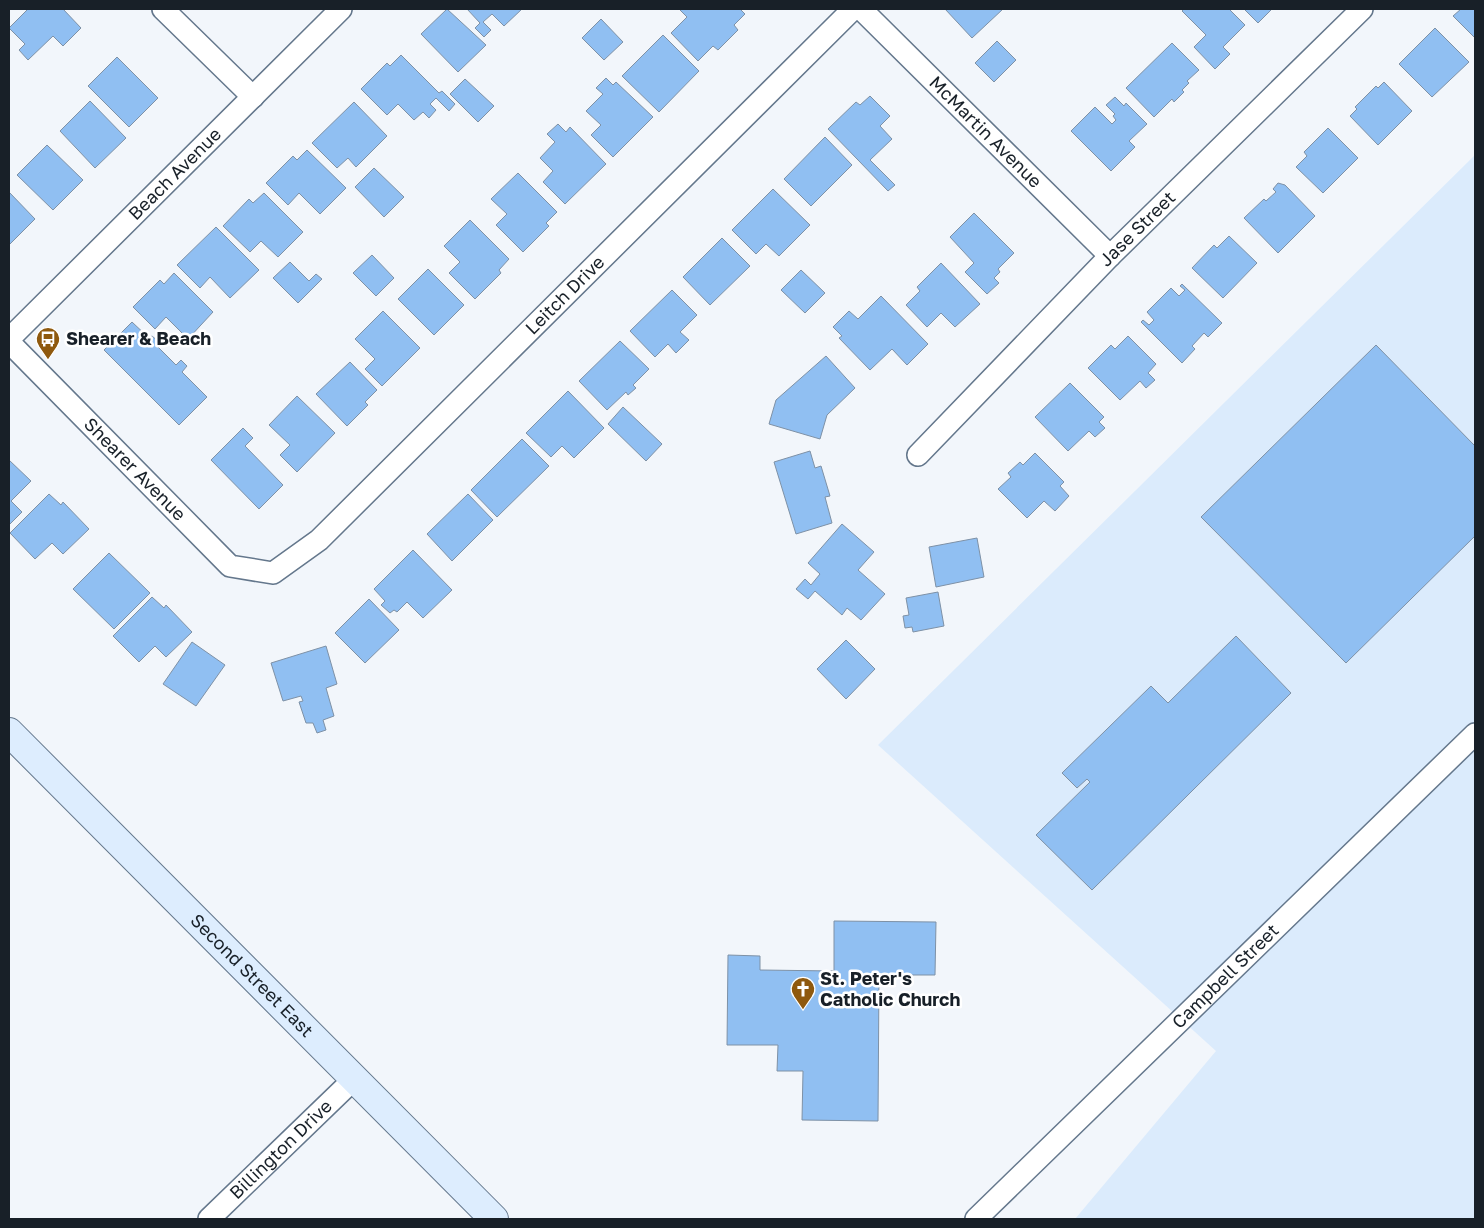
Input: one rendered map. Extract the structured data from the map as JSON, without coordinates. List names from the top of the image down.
{
  "streets": {
    "main road": ["Second Street East"],
    "street": [
      "McMartin Avenue",
      "Beach Avenue",
      "Jase Street",
      "Leitch Drive",
      "Shearer Avenue",
      "Campbell Street",
      "Billington Drive"
    ]
  },
  "crossings": [
    ["McMartin Avenue", "Jase Street"],
    ["Beach Avenue", "Shearer Avenue"],
    ["Leitch Drive", "Shearer Avenue"],
    ["Second Street East", "Billington Drive"]
  ],
  "places": {
    "bus stop": ["Shearer & Beach"],
    "church": ["St. Peter's Catholic Church"]
  }
}
